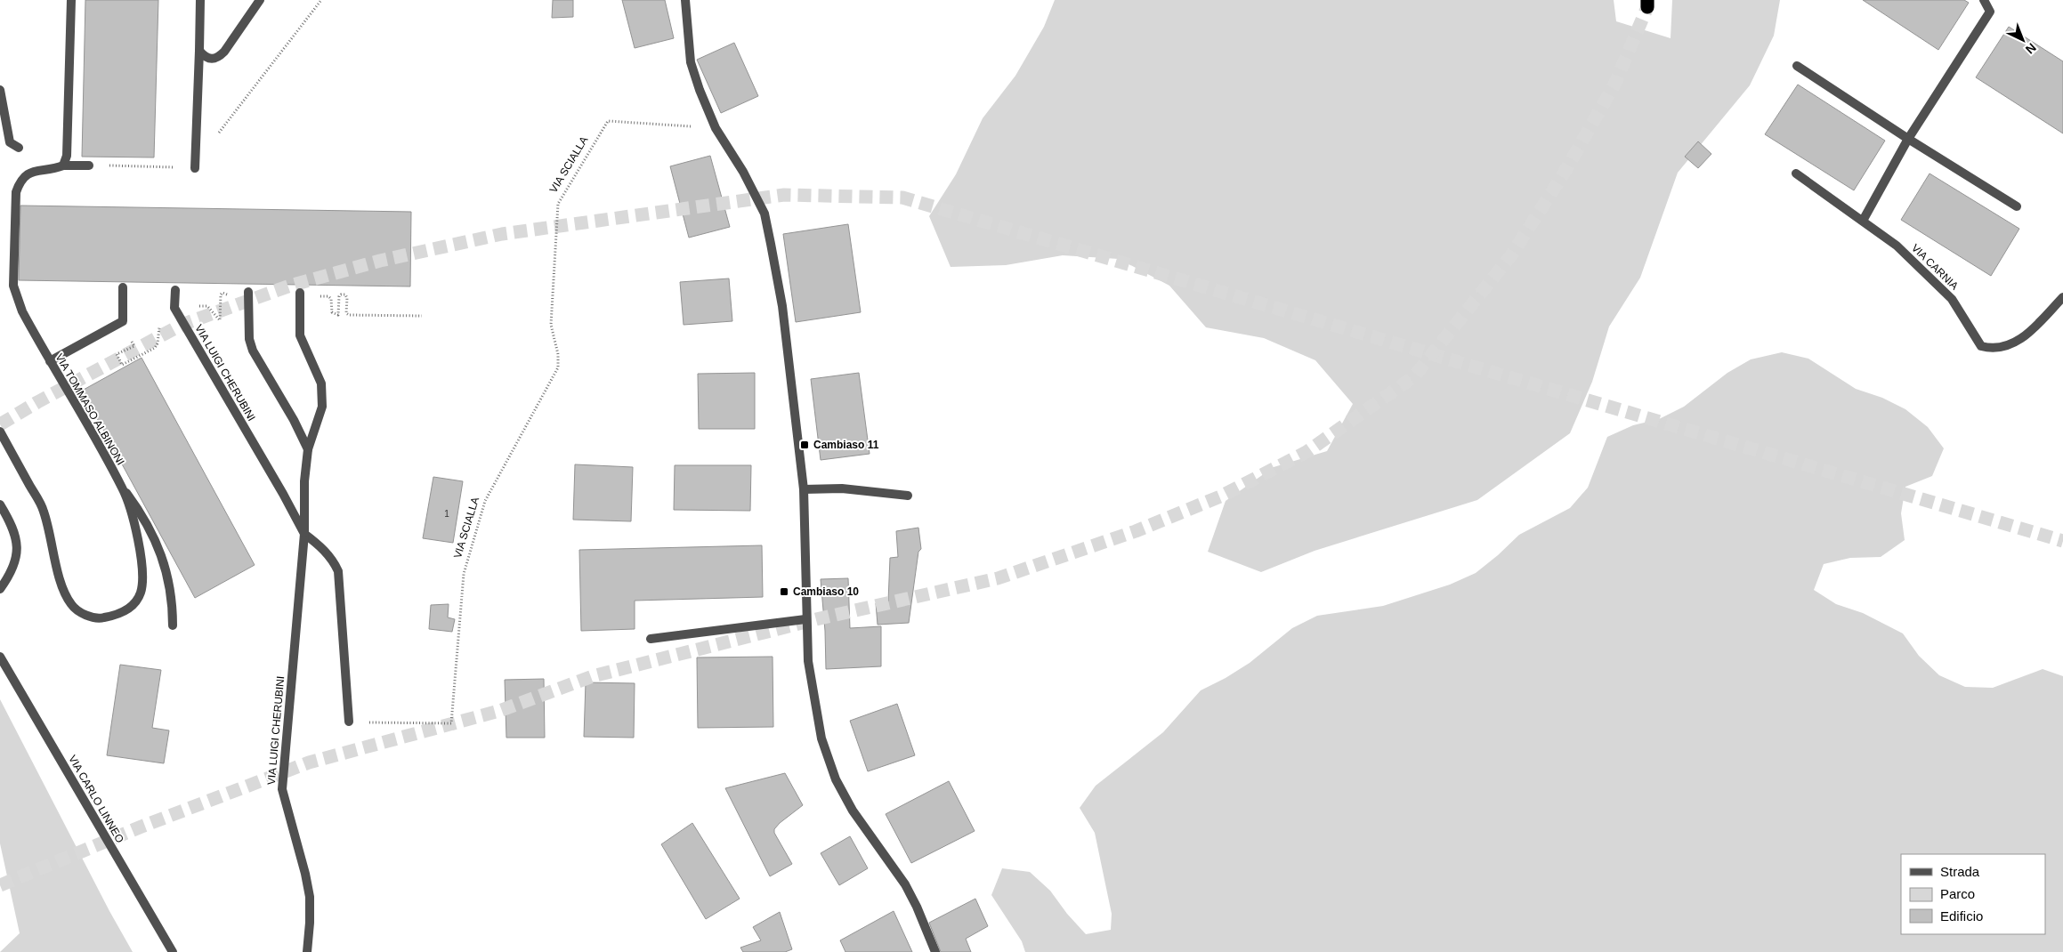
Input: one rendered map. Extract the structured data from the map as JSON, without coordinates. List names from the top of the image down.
{
  "streets": {
    "street": [
      "VIA CARNIA",
      "VIA LUIGI CHERUBINI",
      "VIA TOMMASO ALBINONI",
      "VIA CARLO LINNEO"
    ],
    "path": ["VIA SCIALLA"]
  },
  "places": {
    "transit": ["Cambiaso 11", "Cambiaso 10"]
  },
  "house_numbers": ["1"],
  "legend": ["Strada", "Parco", "Edificio"],
  "north": "bottom right"
}
